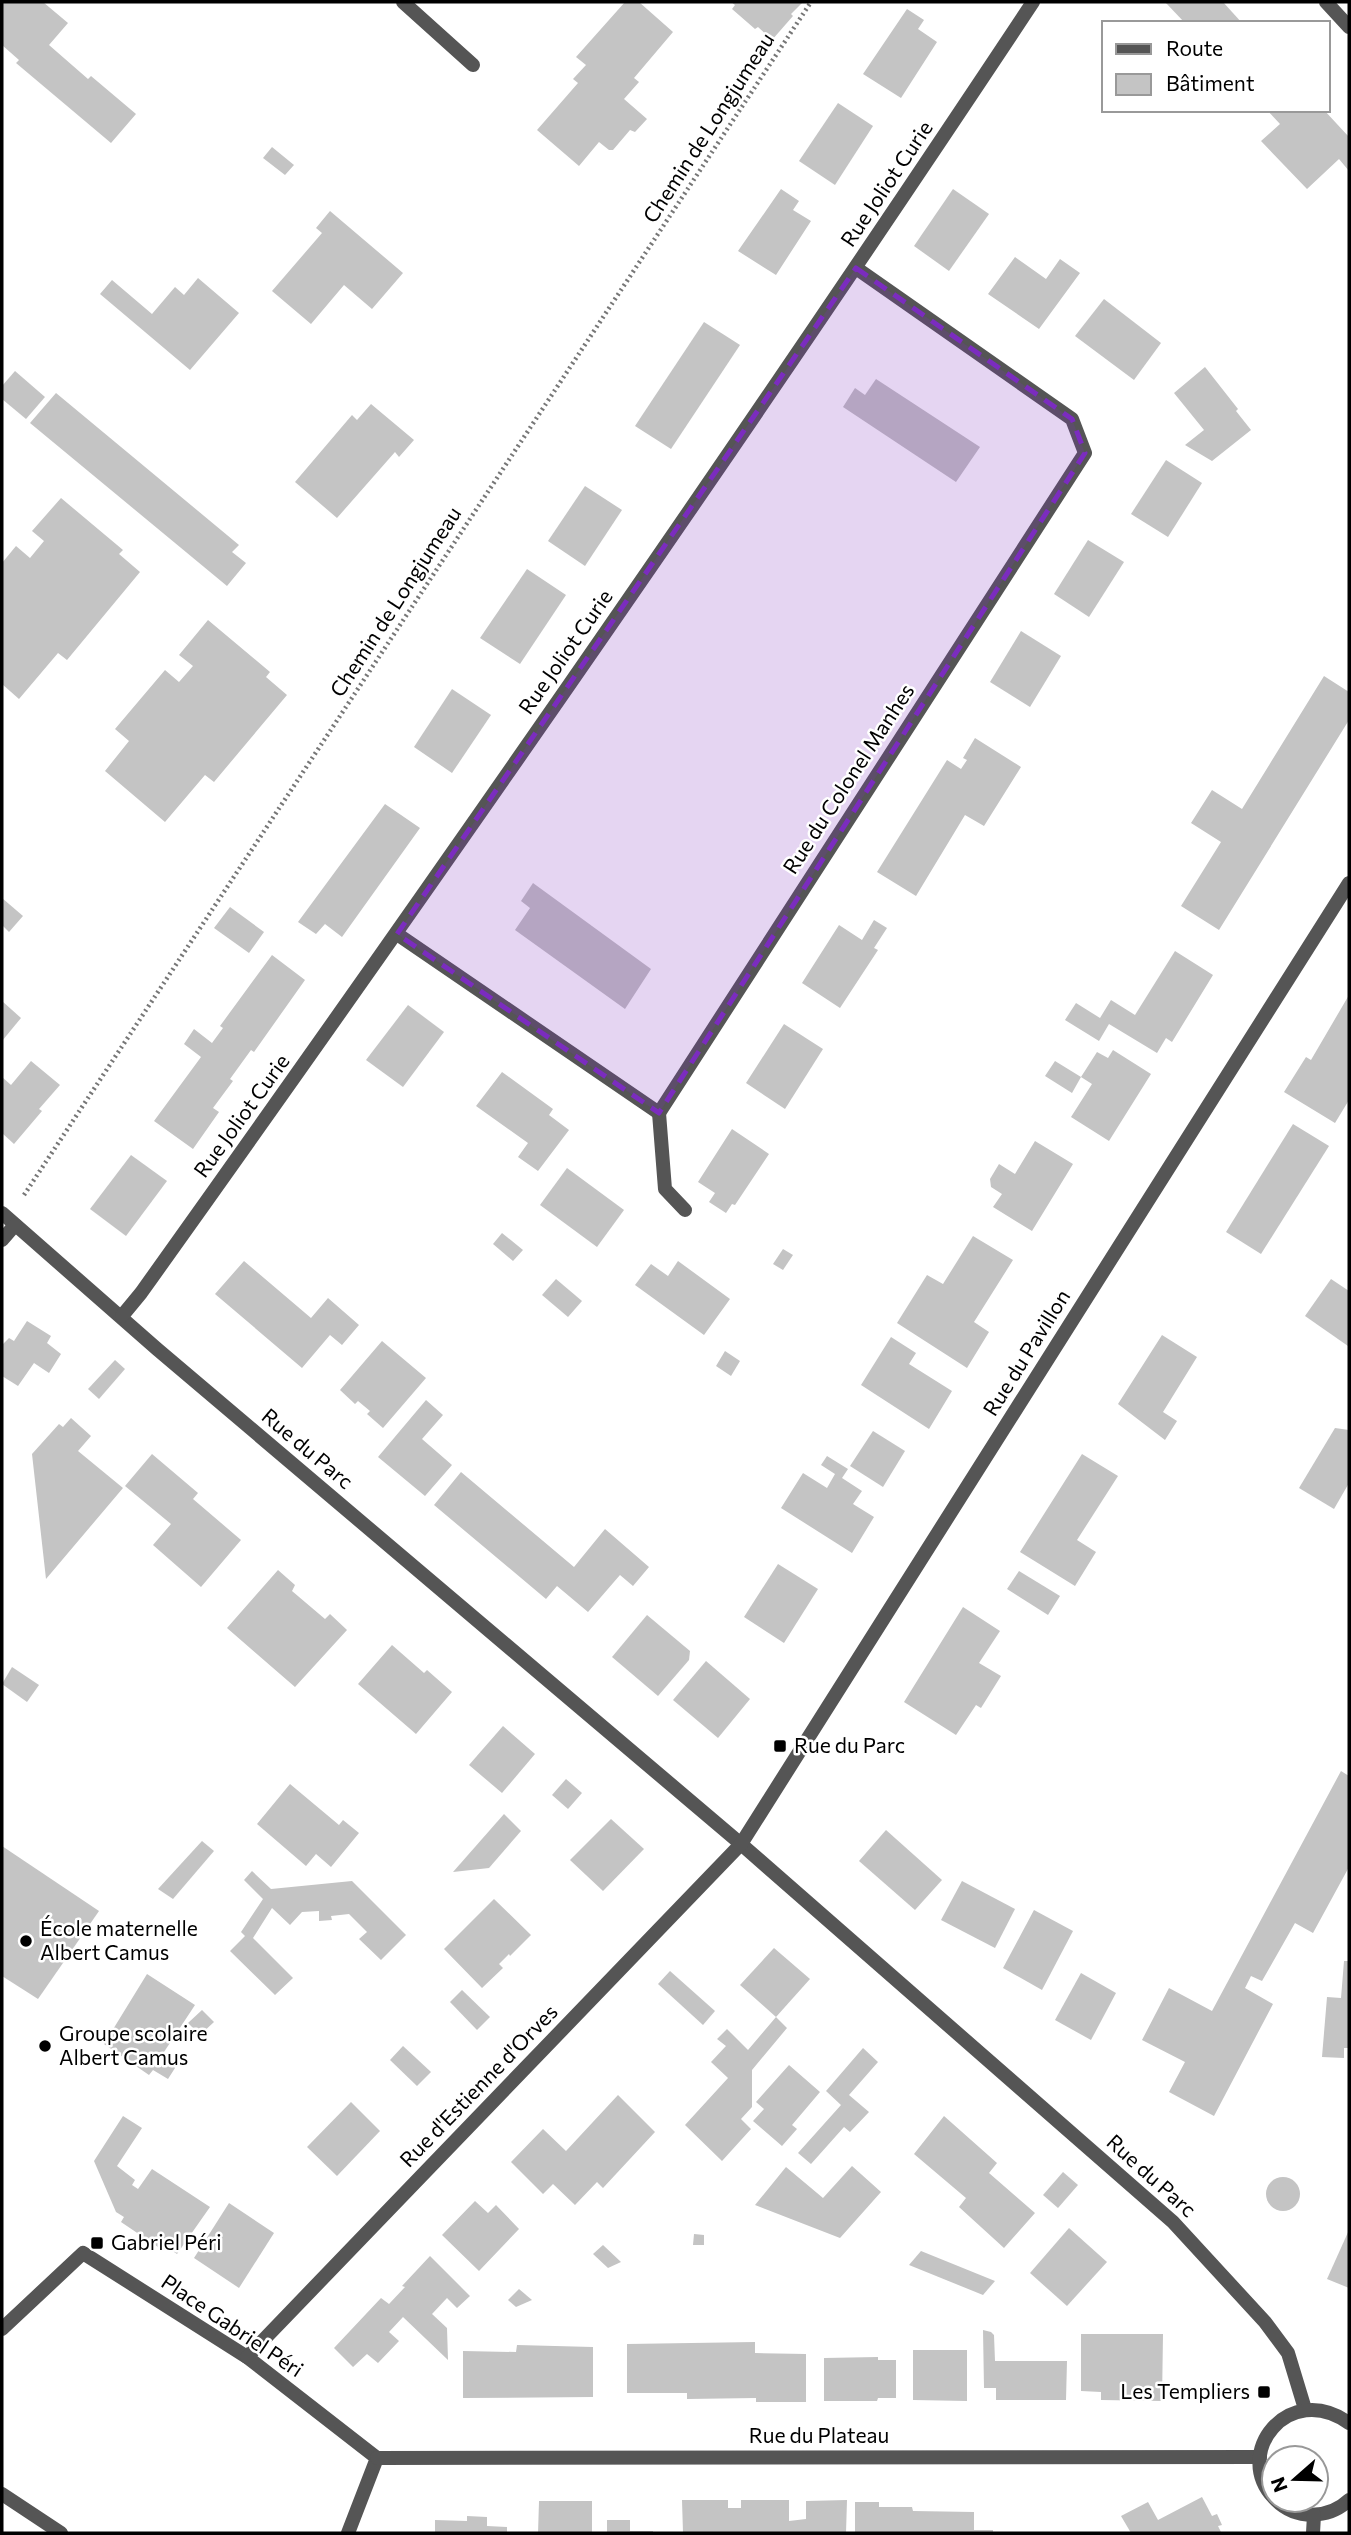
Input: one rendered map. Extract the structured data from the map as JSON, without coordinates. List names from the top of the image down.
{
  "streets": {
    "street": [
      "Rue Joliot Curie",
      "Rue du Colonel Manhes",
      "Rue du Pavillon",
      "Rue du Parc",
      "Rue d'Estienne d'Orves",
      "Place Gabriel Péri",
      "Rue du Plateau"
    ],
    "path": ["Chemin de Longjumeau"]
  },
  "crossings": [
    ["Chemin de Longjumeau", "Rue du Parc"],
    ["Rue Joliot Curie", "Rue du Colonel Manhes"],
    ["Rue Joliot Curie", "Rue du Parc"],
    ["Rue du Pavillon", "Rue du Parc"],
    ["Rue du Pavillon", "Rue d'Estienne d'Orves"],
    ["Rue du Parc", "Rue d'Estienne d'Orves"],
    ["Rue d'Estienne d'Orves", "Place Gabriel Péri"],
    ["Place Gabriel Péri", "Rue du Plateau"]
  ],
  "places": {
    "transit": ["Rue du Parc", "Gabriel Péri", "Les Templiers"],
    "other": ["École maternelle Albert Camus", "Groupe scolaire Albert Camus"]
  },
  "legend": ["Route", "Bâtiment"],
  "north": "left"
}
